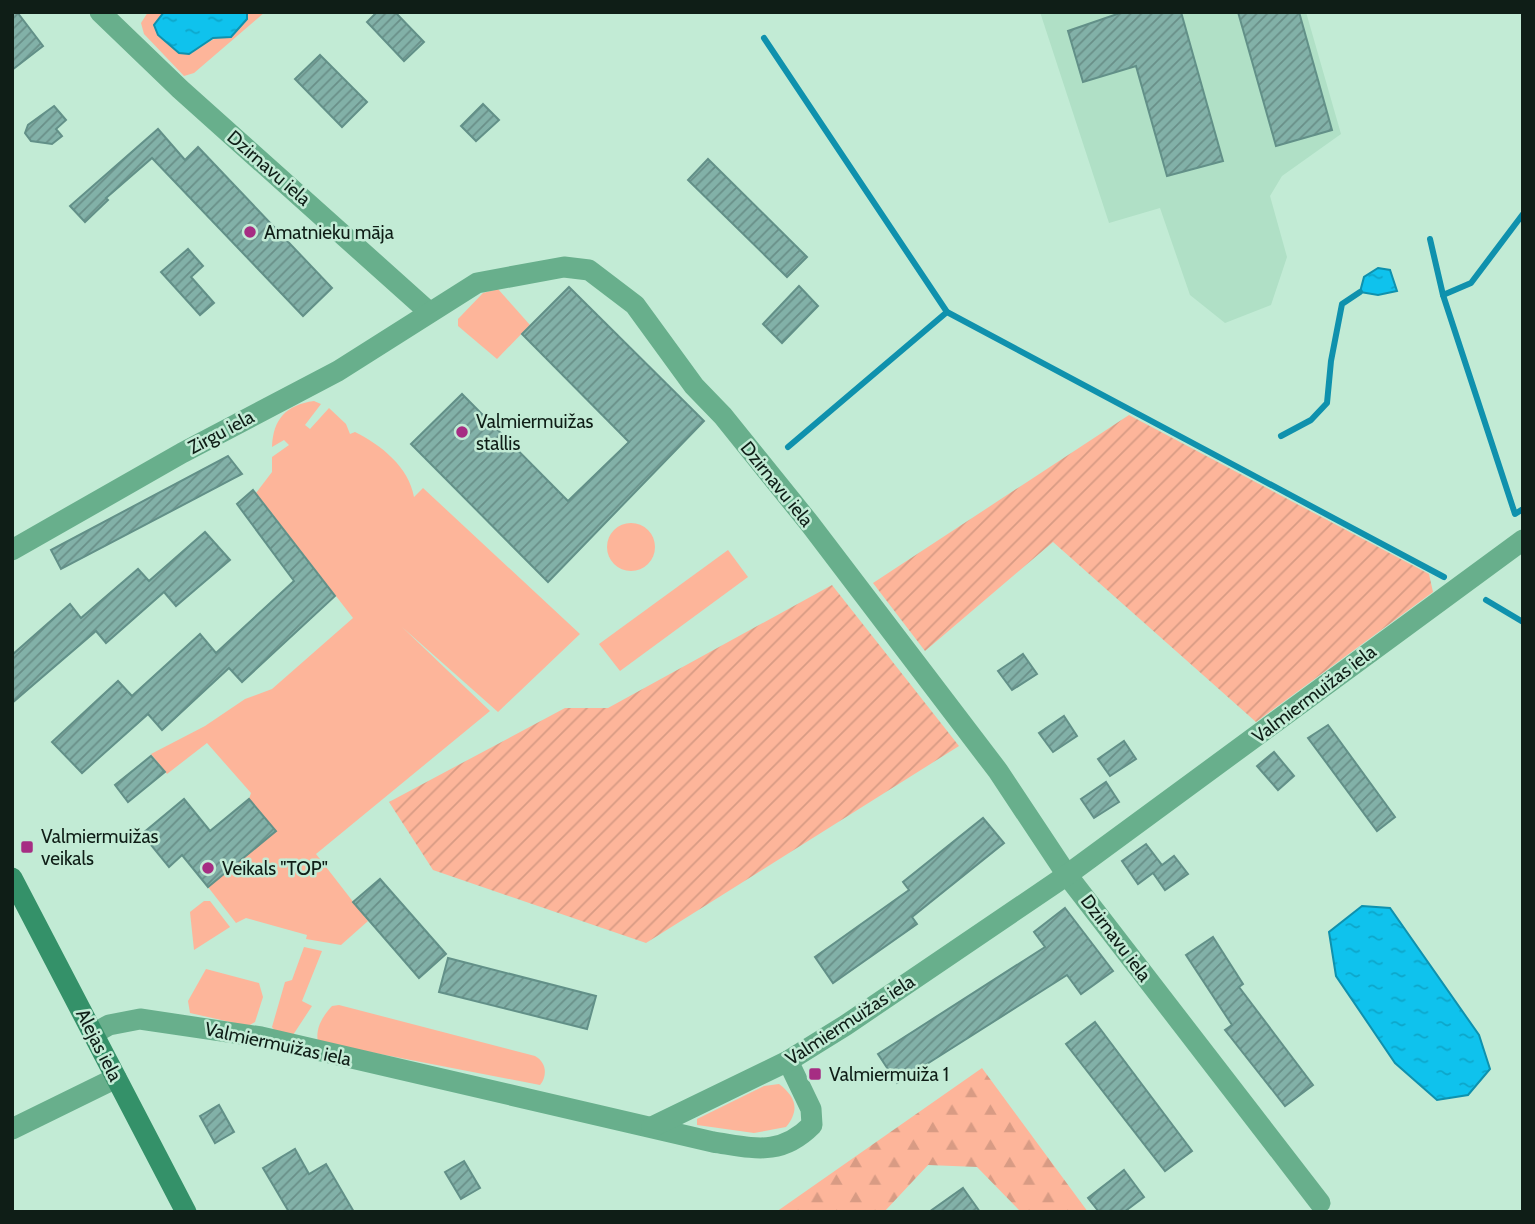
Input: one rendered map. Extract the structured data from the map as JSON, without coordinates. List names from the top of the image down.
{
  "streets": {
    "main road": ["Alejas iela"],
    "street": ["Dzirnavu iela", "Zirgu iela", "Valmiermuižas iela"]
  },
  "crossings": [
    ["Dzirnavu iela", "Zirgu iela"],
    ["Dzirnavu iela", "Valmiermuižas iela"],
    ["Valmiermuižas iela", "Alejas iela"]
  ],
  "places": {
    "other": ["Amatnieku māja", "Valmiermuižas stallis", "Veikals \"TOP\""],
    "transit": ["Valmiermuižas veikals", "Valmiermuiža 1"]
  }
}
